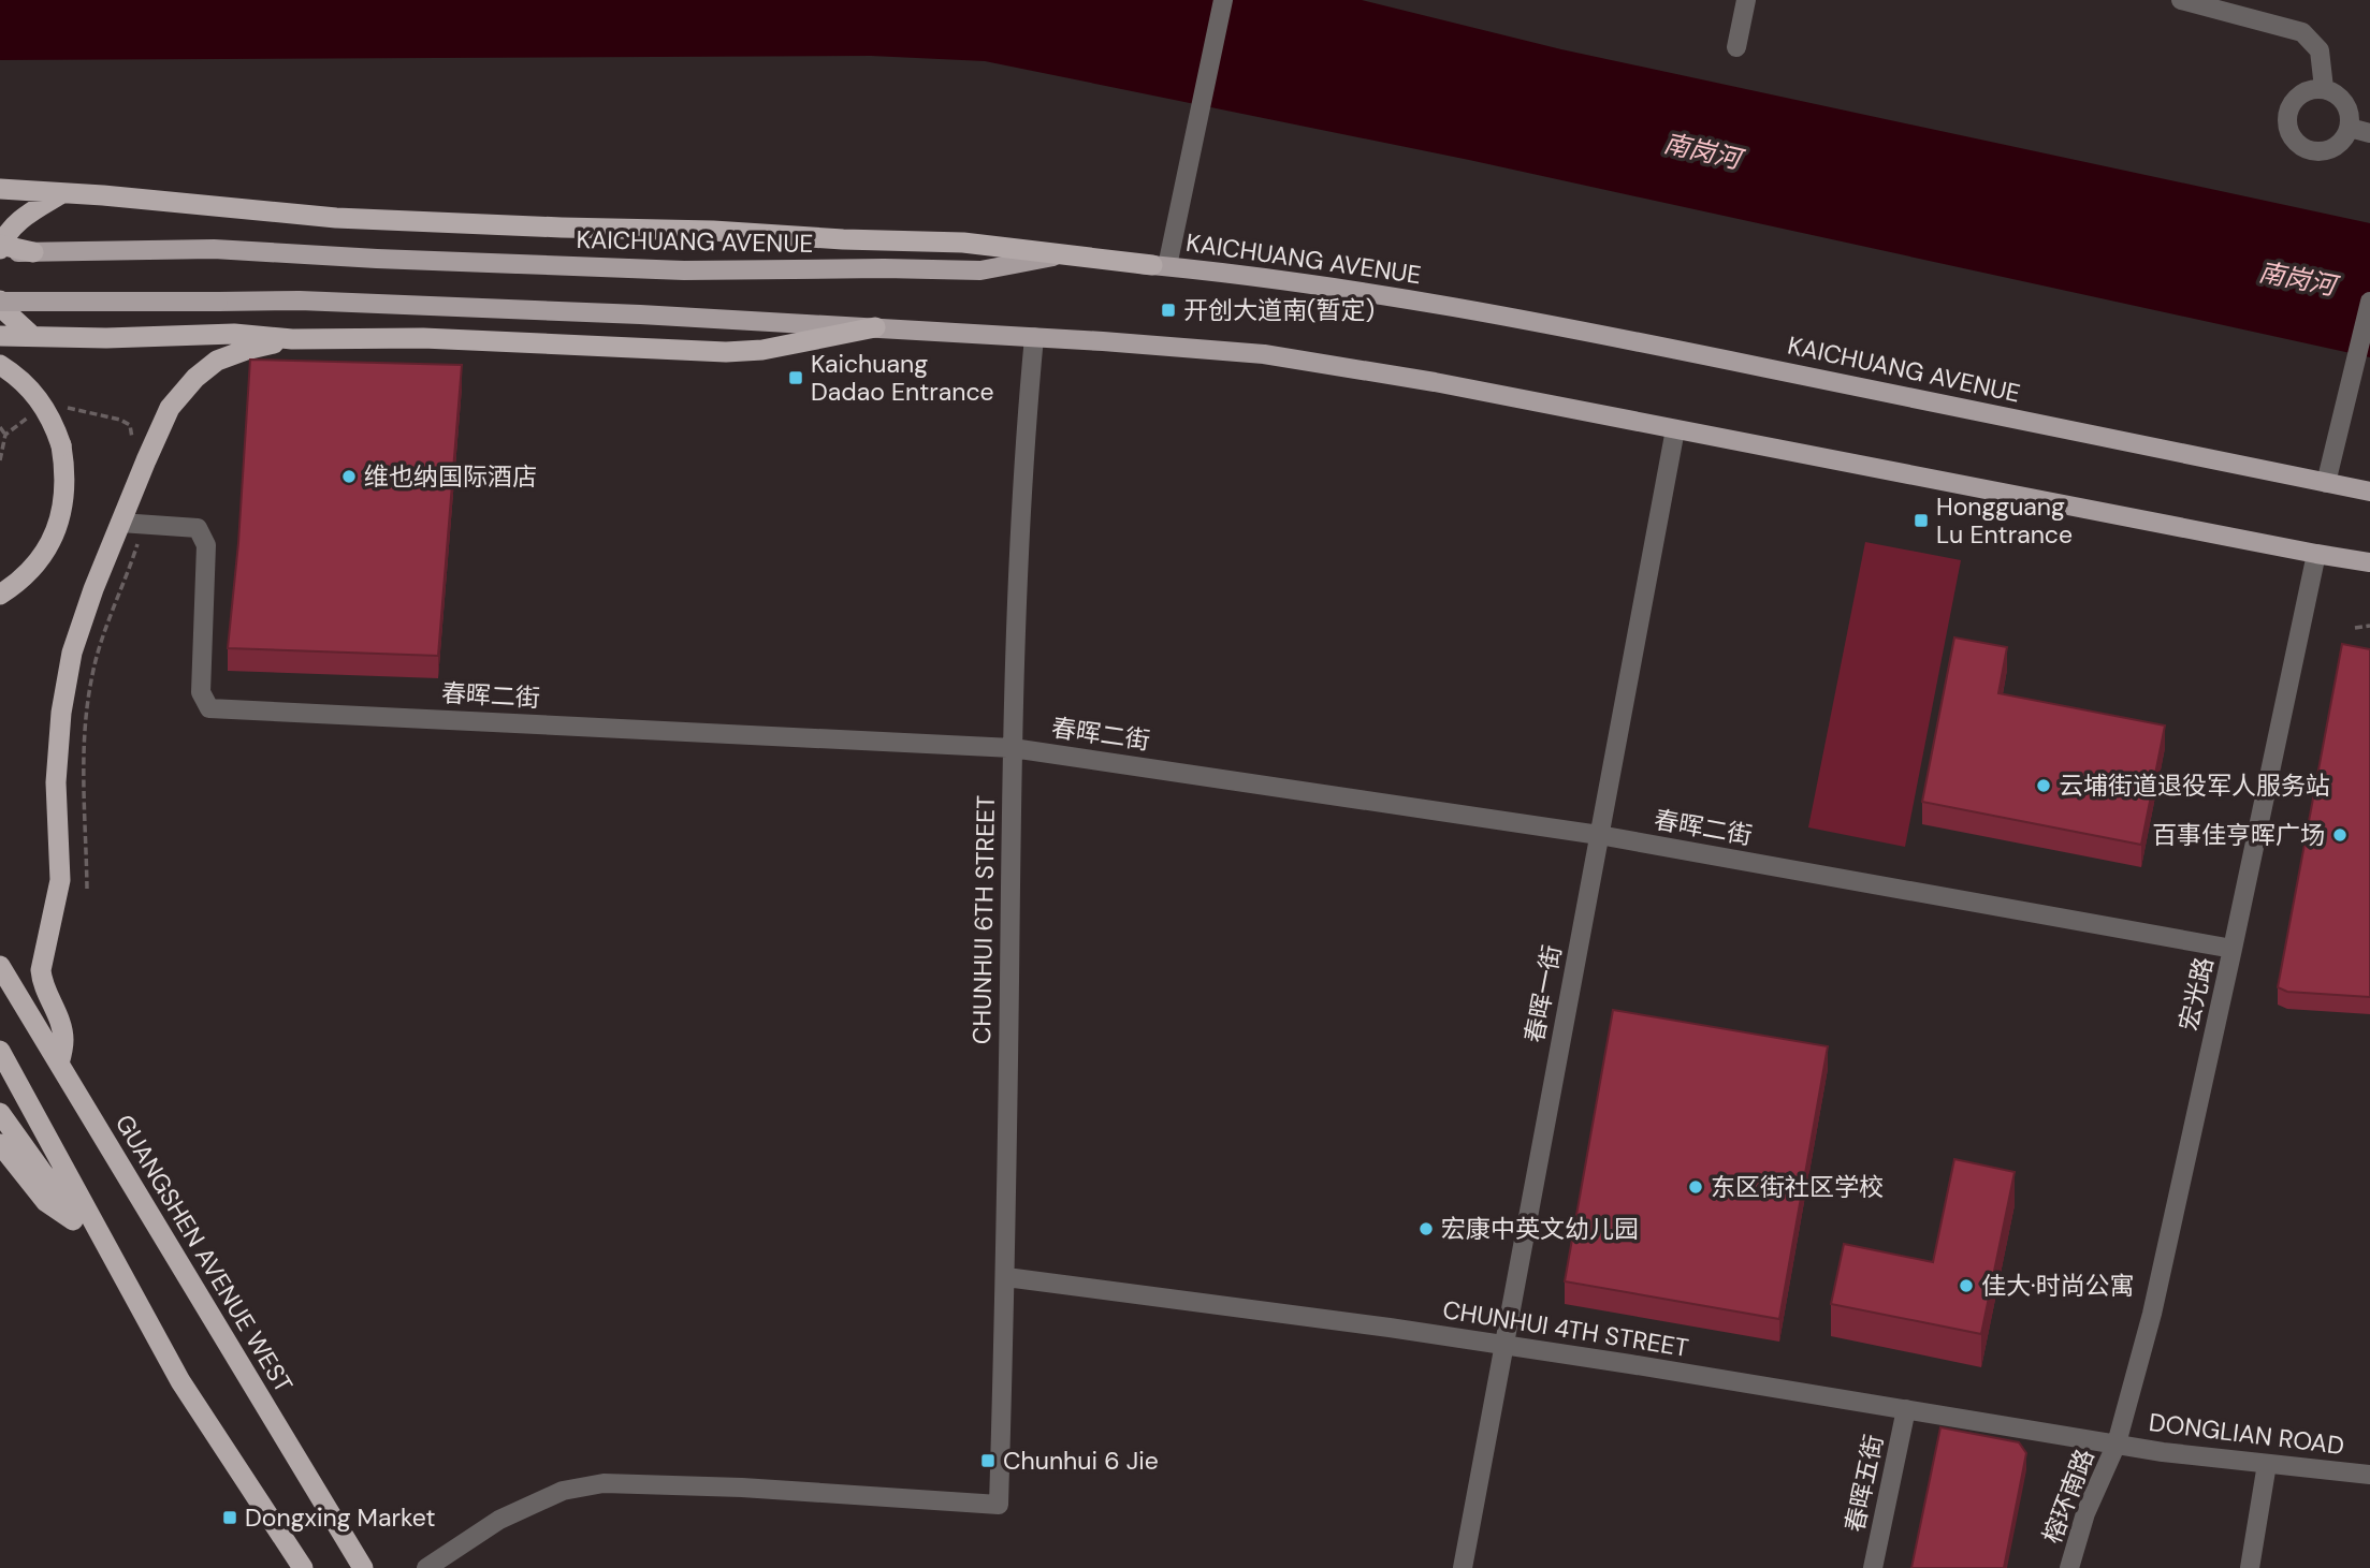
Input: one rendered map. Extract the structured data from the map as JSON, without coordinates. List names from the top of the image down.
{
  "streets": {
    "highway": ["GUANGSHEN AVENUE WEST"],
    "main road": ["KAICHUANG AVENUE"],
    "street": [
      "春晖二街",
      "CHUNHUI 6TH STREET",
      "春晖一街",
      "宏光路",
      "CHUNHUI 4TH STREET",
      "DONGLIAN ROAD",
      "春晖五街",
      "榕环南路"
    ]
  },
  "crossings": [
    ["春晖二街", "CHUNHUI 6TH STREET"],
    ["春晖二街", "春晖一街"],
    ["春晖二街", "宏光路"],
    ["CHUNHUI 6TH STREET", "CHUNHUI 4TH STREET"],
    ["春晖一街", "CHUNHUI 4TH STREET"],
    ["宏光路", "CHUNHUI 4TH STREET"],
    ["宏光路", "DONGLIAN ROAD"],
    ["宏光路", "榕环南路"],
    ["CHUNHUI 4TH STREET", "DONGLIAN ROAD"],
    ["CHUNHUI 4TH STREET", "春晖五街"],
    ["CHUNHUI 4TH STREET", "榕环南路"],
    ["DONGLIAN ROAD", "榕环南路"]
  ],
  "water": ["南岗河"],
  "places": {
    "transit": [
      "开创大道南(暂定)",
      "Kaichuang Dadao Entrance",
      "Hongguang Lu Entrance",
      "Chunhui 6 Jie",
      "Dongxing Market"
    ],
    "other": [
      "维也纳国际酒店",
      "云埔街道退役军人服务站",
      "百事佳亨晖广场",
      "东区街社区学校",
      "宏康中英文幼儿园",
      "佳大·时尚公寓"
    ]
  }
}
